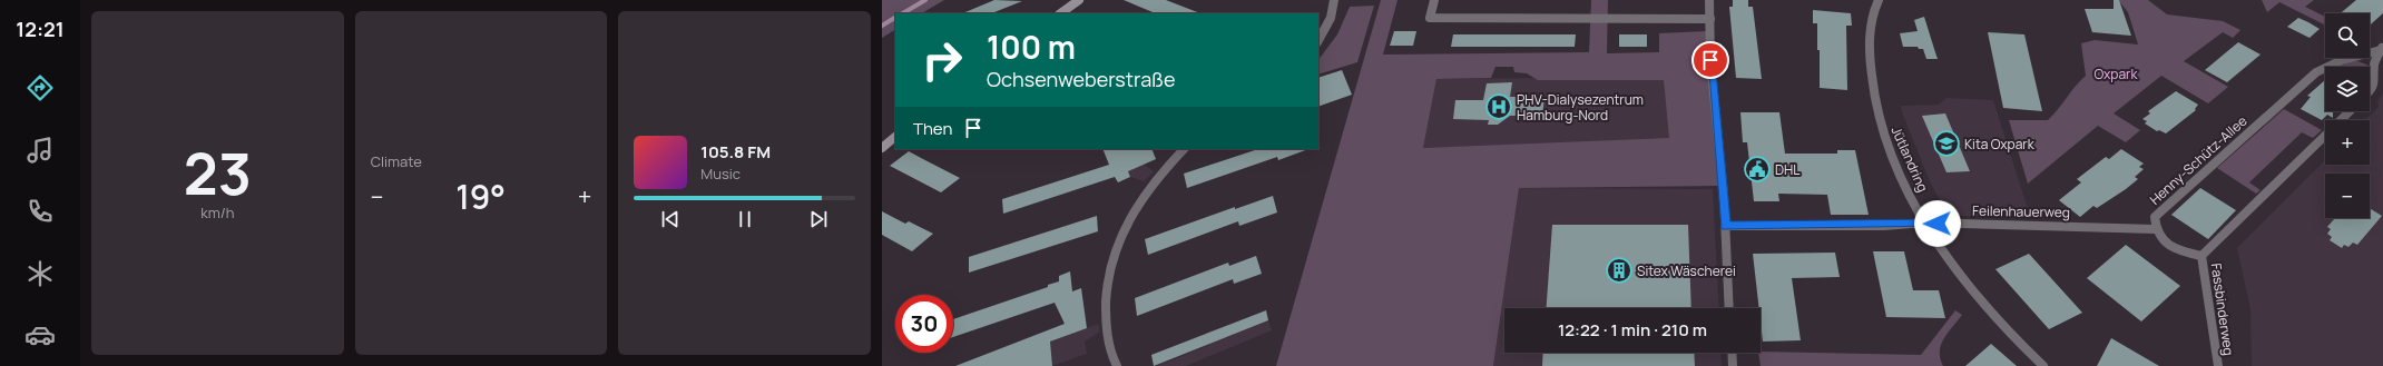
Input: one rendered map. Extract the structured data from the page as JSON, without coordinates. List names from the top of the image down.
{
  "streets": {
    "street": [
      "Jütlandring",
      "Henny-Schütz-Allee",
      "Feilenhauerweg",
      "Fassbinderweg"
    ]
  },
  "crossings": [
    ["Jütlandring", "Feilenhauerweg"],
    ["Henny-Schütz-Allee", "Feilenhauerweg"]
  ],
  "parks": ["Oxpark"],
  "places": {
    "hospital": ["PHV-Dialysezentrum Hamburg-Nord"],
    "school or university": ["Kita Oxpark"],
    "public building": ["DHL"],
    "building": ["Sitex Wäscherei"]
  },
  "page": {
    "tabs": "12:21",
    "tile": [
      ["23", "km/h"],
      "Climate"
    ],
    "map_buttons": ["+", "−"],
    "turn": ["100 m", "Ochsenweberstraße"],
    "then": "Then",
    "song": ["105.8 FM", "Music"],
    "heat": ["−", "19°", "+"],
    "limit": "30",
    "trip": "12:22 · 1 min · 210 m"
  }
}
